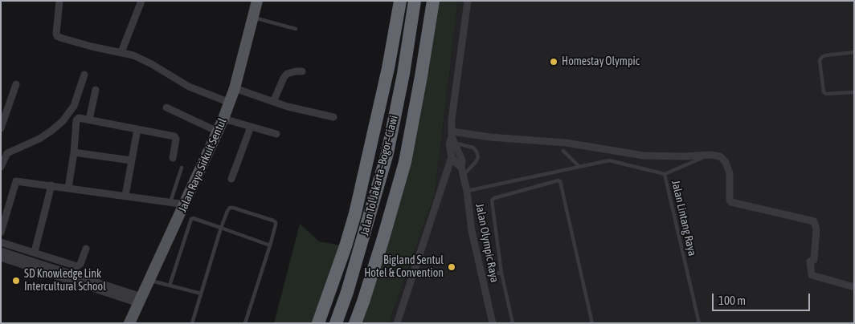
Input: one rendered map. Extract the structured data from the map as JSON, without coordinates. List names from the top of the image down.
{
  "streets": {
    "highway": ["Jalan Tol Jakarta–Bogor–Ciawi"],
    "main road": ["Jalan Raya Sirkuit Sentul"],
    "street": ["Jalan Olympic Raya"],
    "lane": ["Jalan Lintang Raya"]
  },
  "crossings": [
    ["Jalan Lintang Raya", "Jalan Olympic Raya"]
  ],
  "places": ["Homestay Olympic", "Bigland Sentul Hotel & Convention", "SD Knowledge Link Intercultural School"],
  "scale_bar": "100 m"
}
